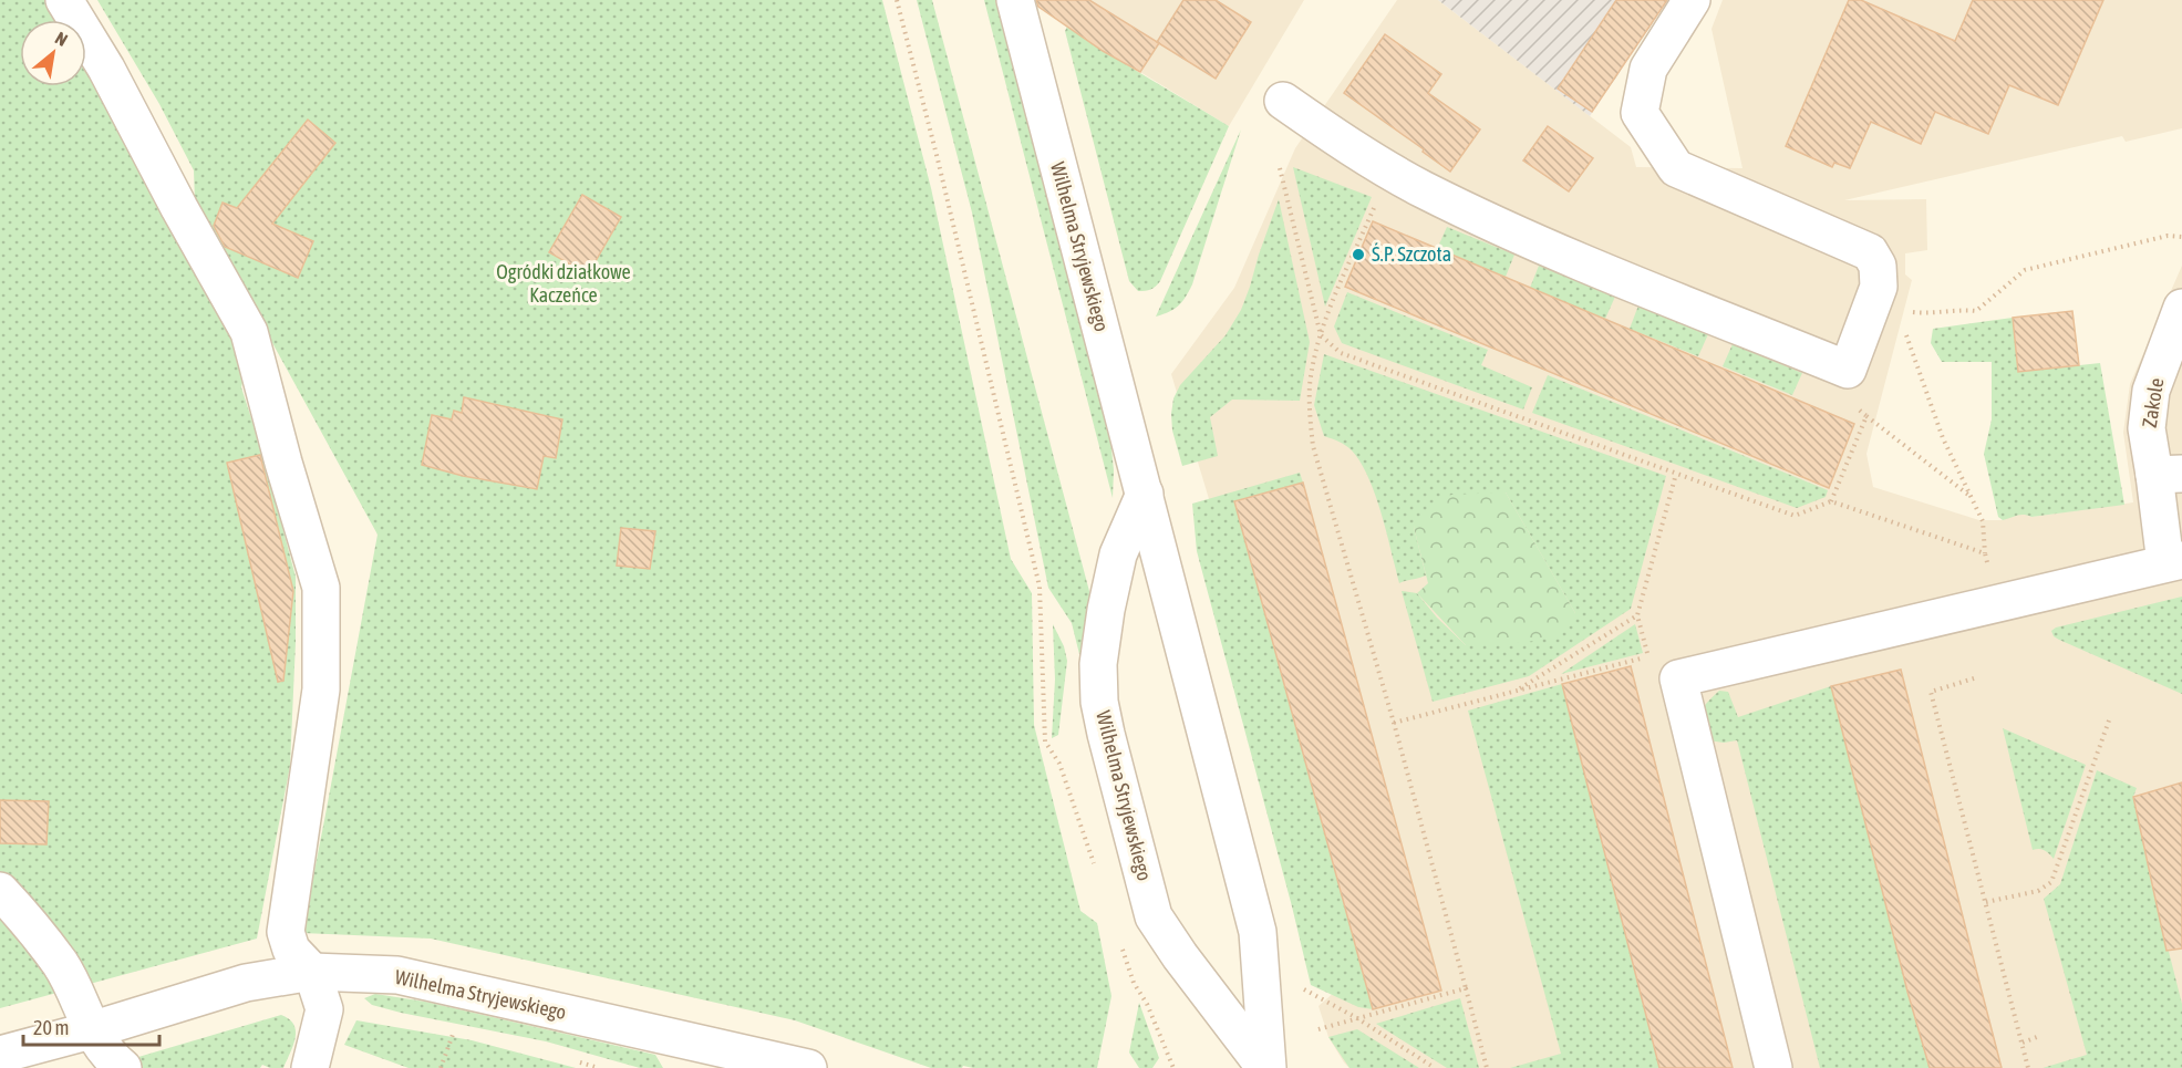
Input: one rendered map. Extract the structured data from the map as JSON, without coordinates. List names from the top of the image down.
{
  "streets": {
    "street": ["Wilhelma Stryjewskiego", "Zakole"]
  },
  "parks": ["Ogródki działkowe Kaczeńce"],
  "places": ["Ś.P. Szczota"],
  "scale_bar": "20 m",
  "north": "top right"
}
